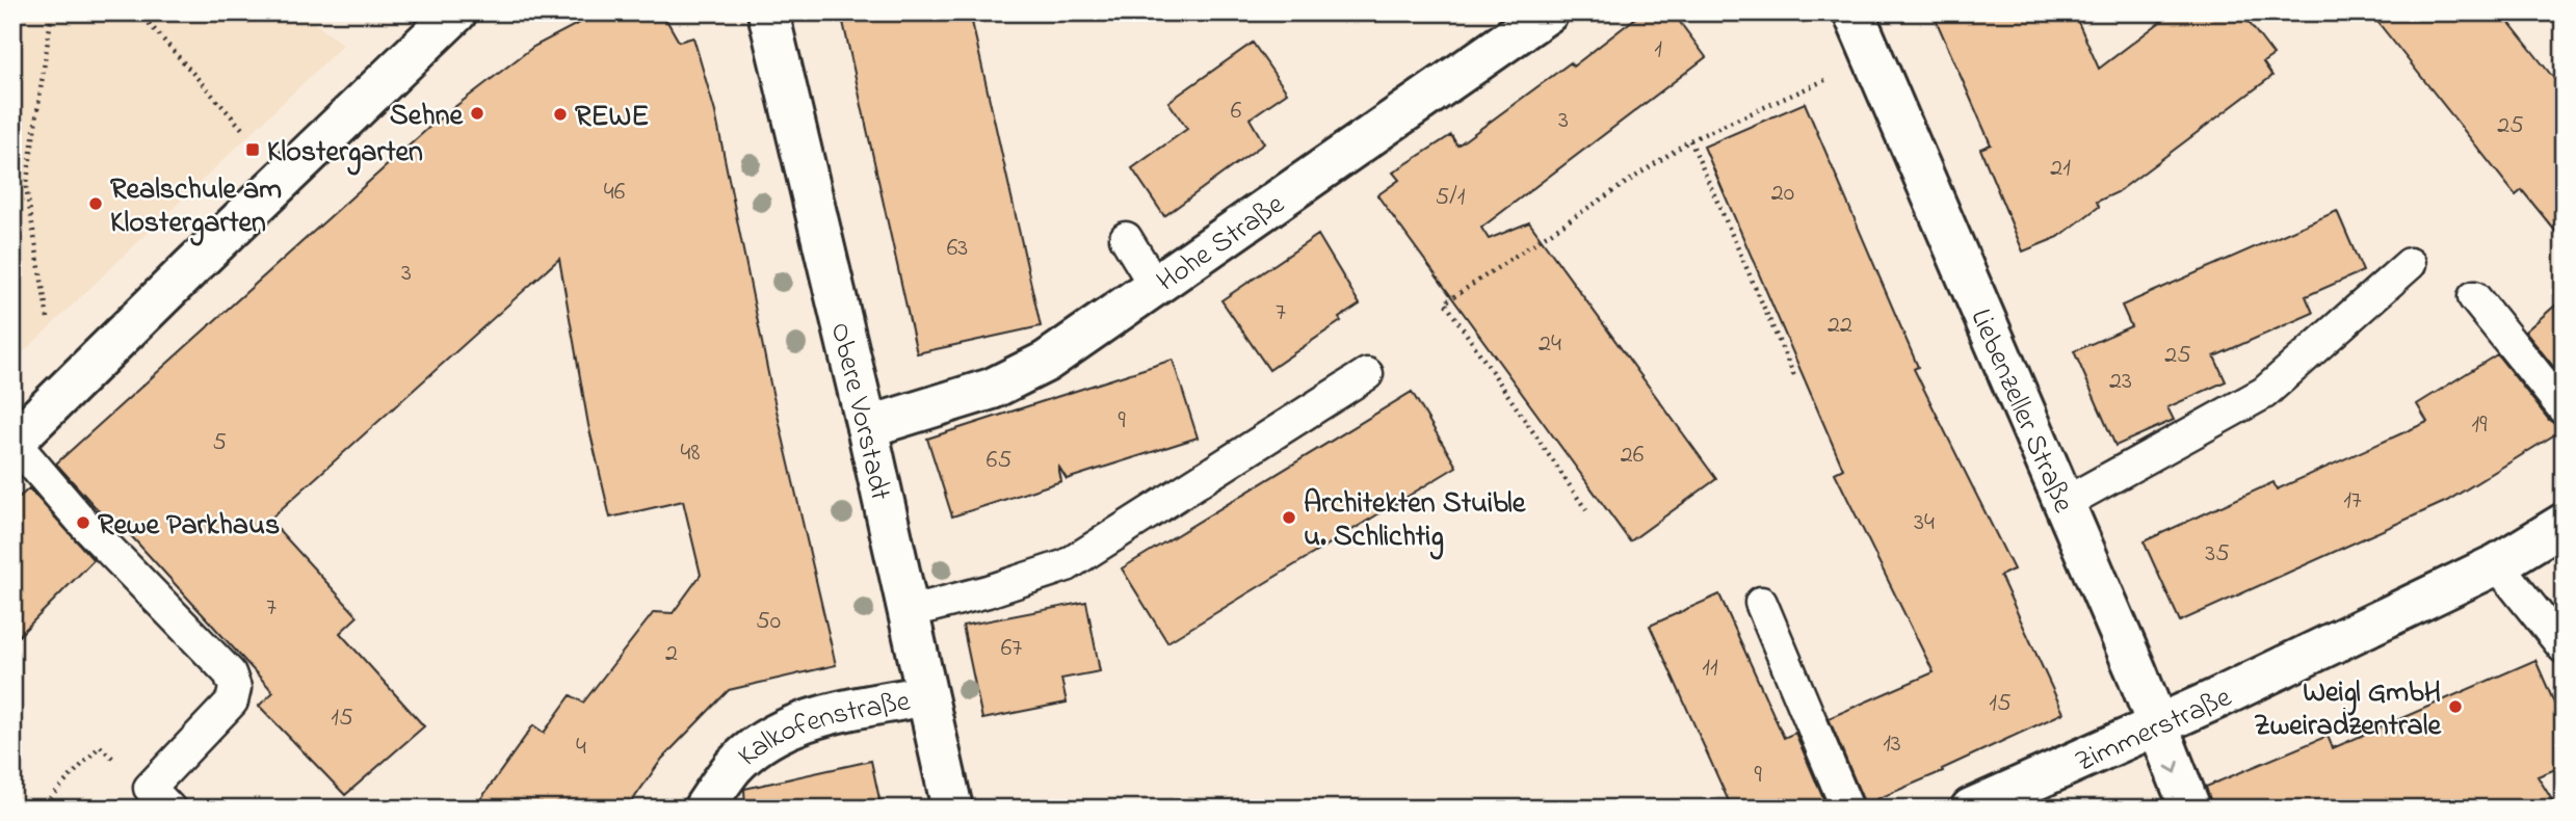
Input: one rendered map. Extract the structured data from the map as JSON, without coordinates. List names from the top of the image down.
{
  "streets": {
    "main road": [
      "Hohe Straße",
      "Liebenzeller Straße",
      "Obere Vorstadt",
      "Zimmerstraße",
      "Kalkofenstraße"
    ]
  },
  "crossings": [
    ["Hohe Straße", "Obere Vorstadt"],
    ["Liebenzeller Straße", "Zimmerstraße"],
    ["Obere Vorstadt", "Kalkofenstraße"]
  ],
  "places": {
    "other": [
      "Sehne",
      "REWE",
      "Realschule am Klostergarten",
      "Architekten Stuible u. Schlichtig",
      "Rewe Parkhaus",
      "Weigl GmbH Zweiradzentrale"
    ],
    "transit": ["Klostergarten"]
  },
  "house_numbers": [
    "1",
    "6",
    "3",
    "25",
    "21",
    "46",
    "20",
    "5/1",
    "63",
    "3",
    "7",
    "22",
    "24",
    "25",
    "23",
    "9",
    "19",
    "5",
    "48",
    "26",
    "65",
    "17",
    "34",
    "35",
    "7",
    "50",
    "67",
    "2",
    "11",
    "15",
    "15",
    "13",
    "4",
    "9"
  ]
}
